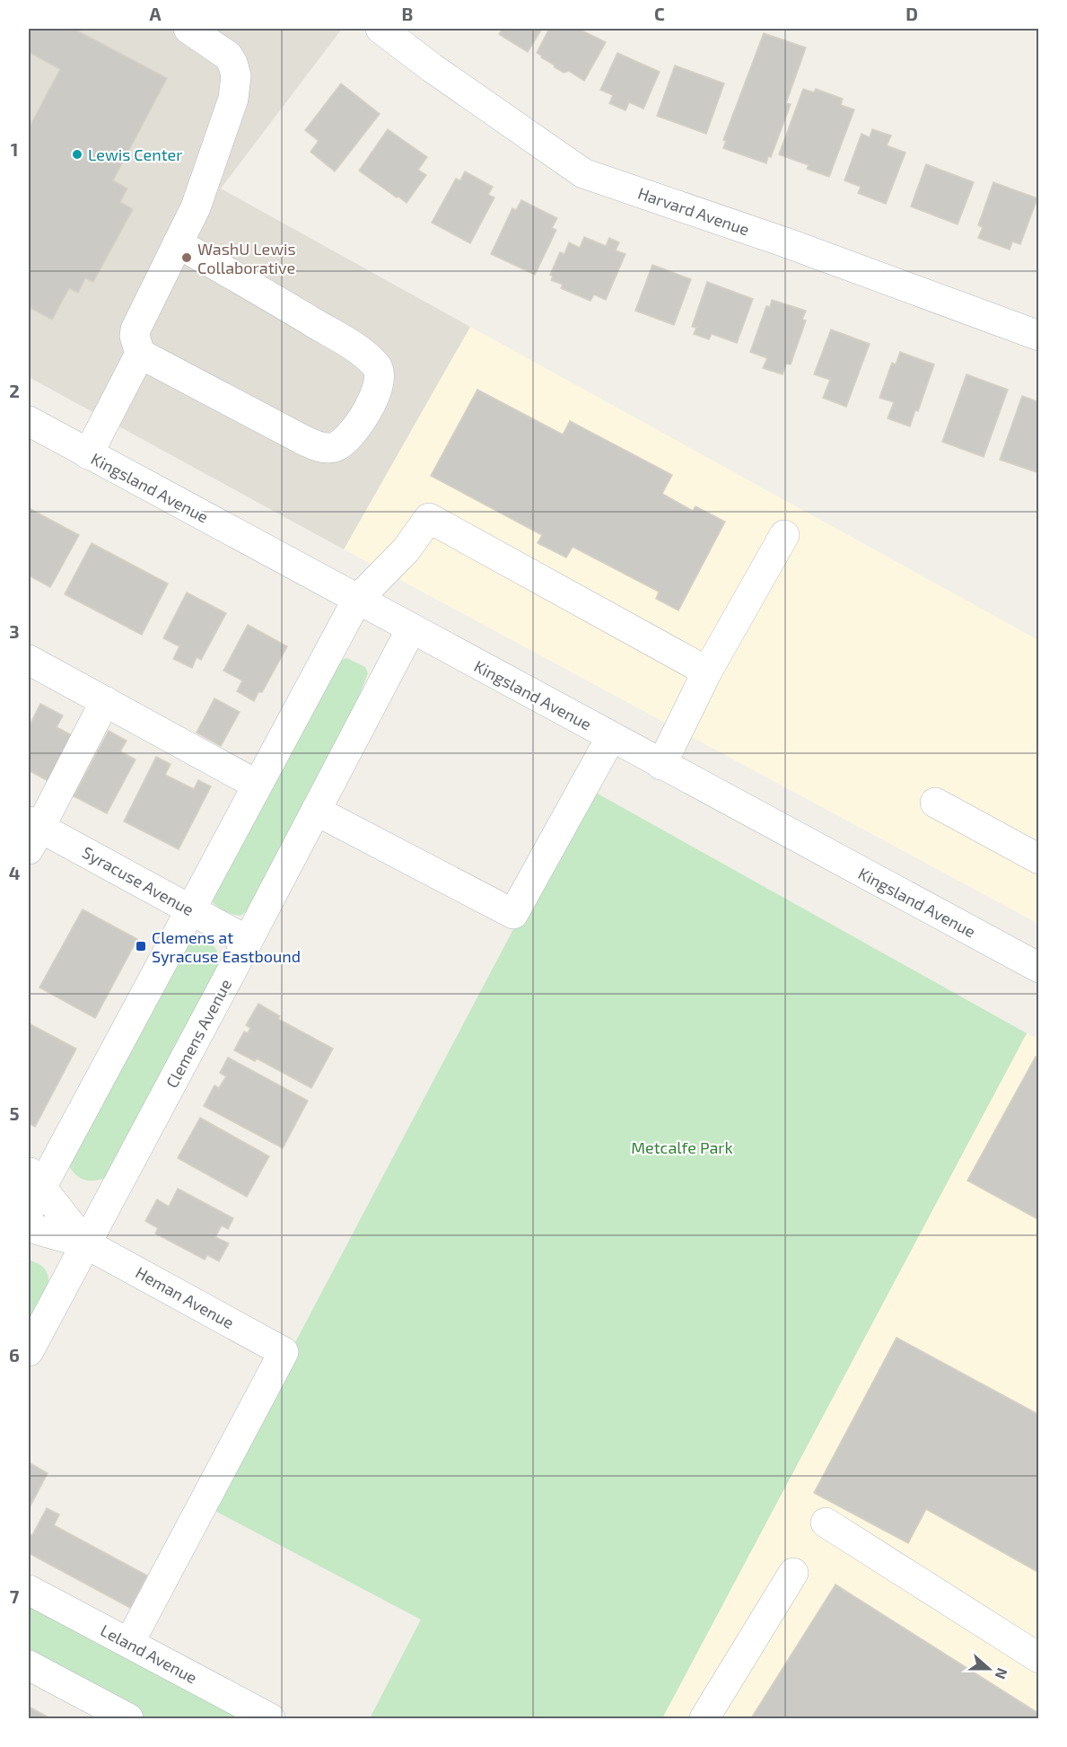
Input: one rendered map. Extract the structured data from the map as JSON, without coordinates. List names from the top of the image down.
{
  "streets": {
    "street": [
      "Harvard Avenue",
      "Kingsland Avenue",
      "Syracuse Avenue",
      "Clemens Avenue",
      "Heman Avenue",
      "Leland Avenue"
    ]
  },
  "crossings": [
    ["Kingsland Avenue", "Clemens Avenue"],
    ["Syracuse Avenue", "Clemens Avenue"],
    ["Clemens Avenue", "Heman Avenue"],
    ["Heman Avenue", "Leland Avenue"]
  ],
  "parks": ["Metcalfe Park"],
  "places": {
    "other": ["Lewis Center", "WashU Lewis Collaborative"],
    "transit": ["Clemens at Syracuse Eastbound"]
  },
  "north": "right",
  "grid": {
    "columns": [
      "A",
      "B",
      "C",
      "D"
    ],
    "rows": [
      "1",
      "2",
      "3",
      "4",
      "5",
      "6",
      "7"
    ]
  }
}
